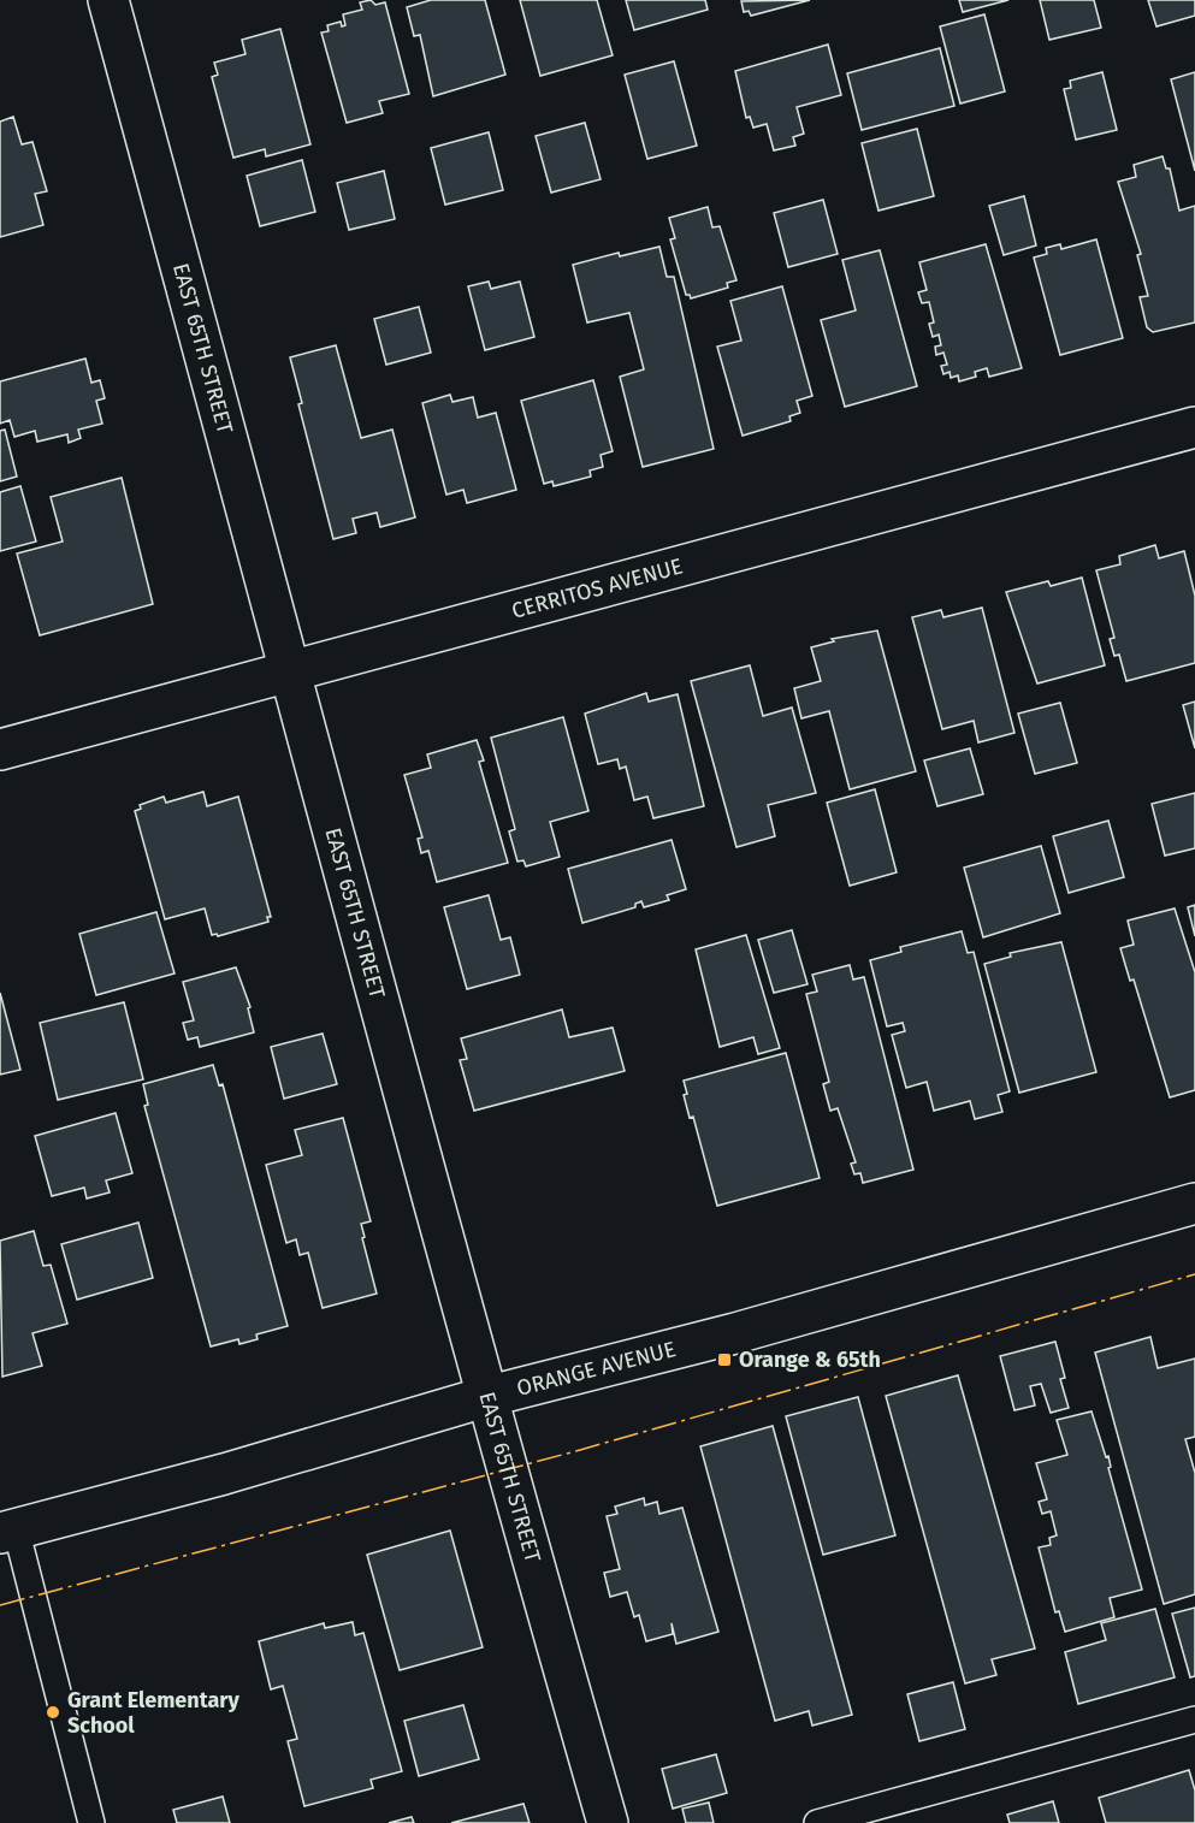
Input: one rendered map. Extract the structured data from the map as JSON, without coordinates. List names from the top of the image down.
{
  "streets": {
    "street": ["EAST 65TH STREET", "CERRITOS AVENUE", "ORANGE AVENUE"]
  },
  "crossings": [
    ["EAST 65TH STREET", "CERRITOS AVENUE"],
    ["EAST 65TH STREET", "ORANGE AVENUE"]
  ],
  "places": {
    "transit": ["Orange & 65th"],
    "other": ["Grant Elementary School"]
  }
}
